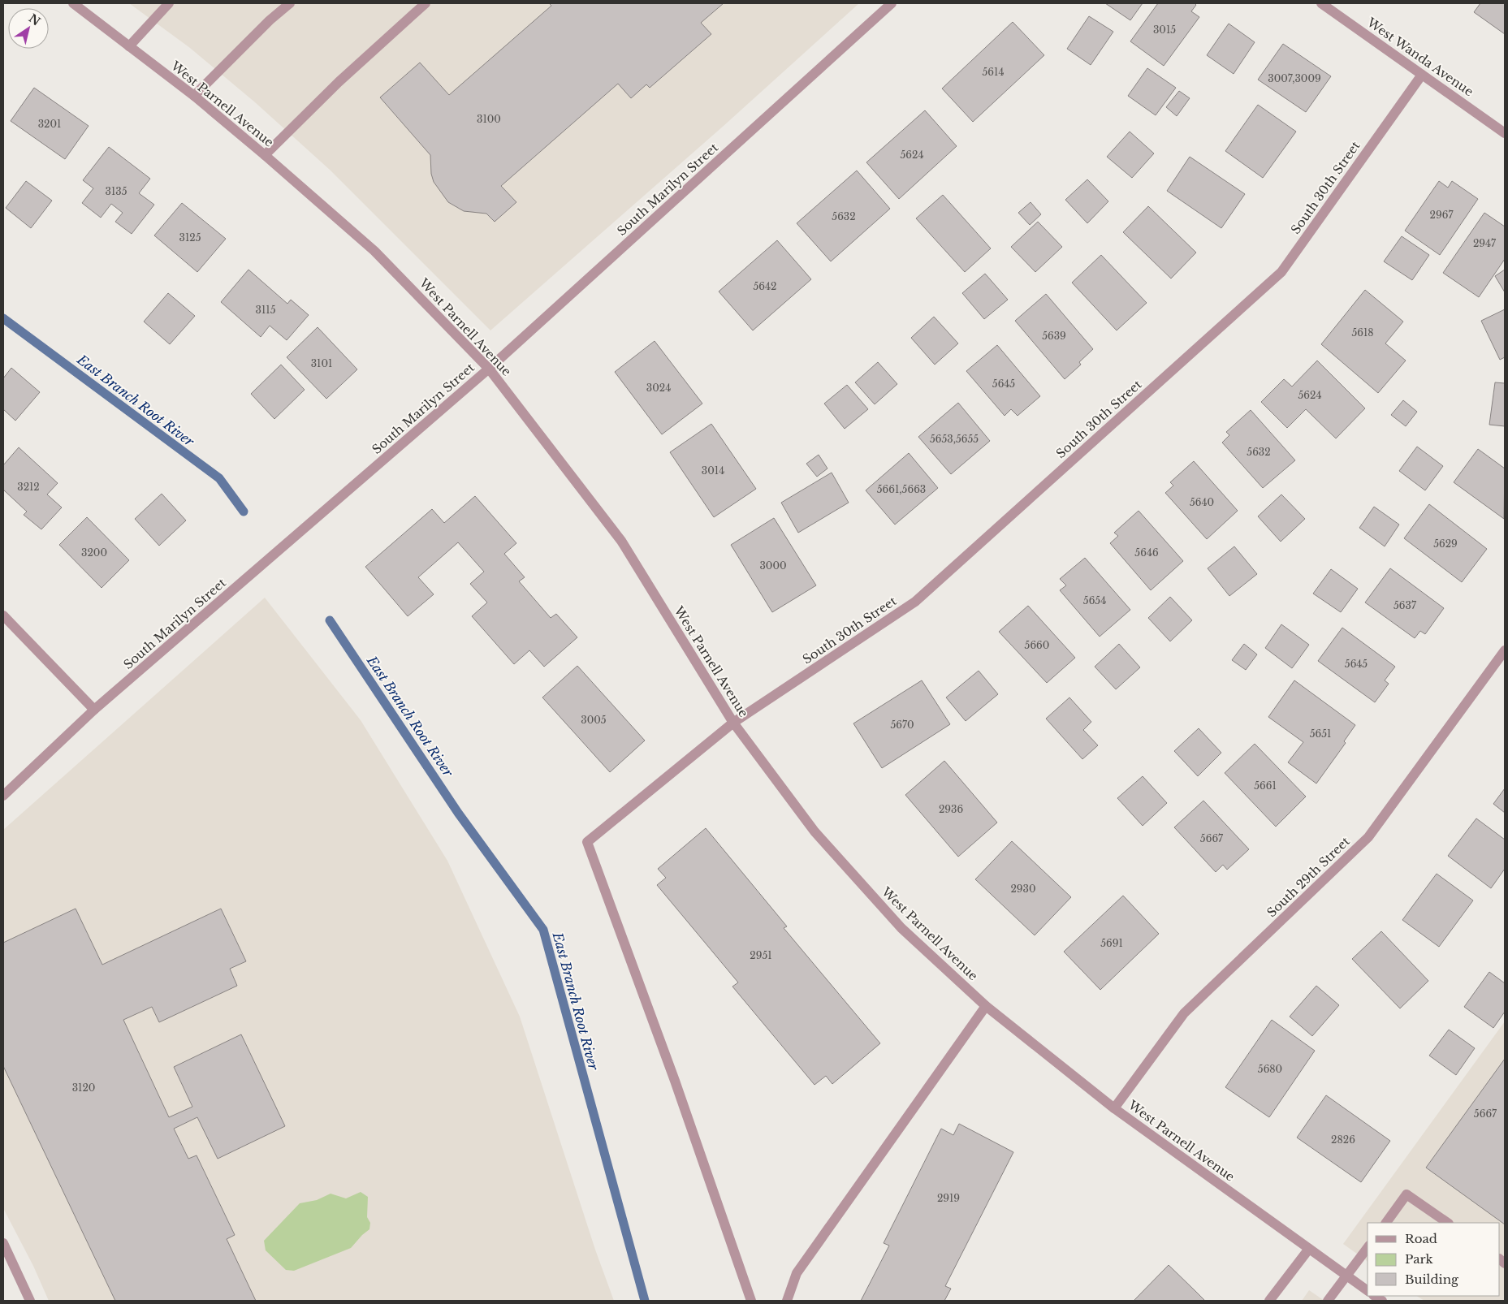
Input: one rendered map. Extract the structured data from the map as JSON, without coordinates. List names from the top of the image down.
{
  "streets": {
    "street": [
      "West Wanda Avenue",
      "West Parnell Avenue",
      "South 30th Street",
      "South Marilyn Street",
      "South 29th Street"
    ]
  },
  "crossings": [
    ["West Wanda Avenue", "South 30th Street"],
    ["West Parnell Avenue", "South 30th Street"],
    ["West Parnell Avenue", "South Marilyn Street"],
    ["West Parnell Avenue", "South 29th Street"]
  ],
  "water": ["East Branch Root River"],
  "house_numbers": [
    "3015",
    "5614",
    "3007,3009",
    "3100",
    "3201",
    "5624",
    "3135",
    "2967",
    "5632",
    "3125",
    "2947",
    "5642",
    "3115",
    "5618",
    "5639",
    "3101",
    "5645",
    "3024",
    "5624",
    "5653,5655",
    "5632",
    "3014",
    "3212",
    "5661,5663",
    "5640",
    "5629",
    "3200",
    "5646",
    "3000",
    "5654",
    "5637",
    "5660",
    "5645",
    "3005",
    "5670",
    "5651",
    "5661",
    "2936",
    "5667",
    "2930",
    "5691",
    "2951",
    "5680",
    "3120",
    "5667",
    "2826",
    "2919"
  ],
  "legend": ["Road", "Park", "Building"],
  "north": "top right"
}
